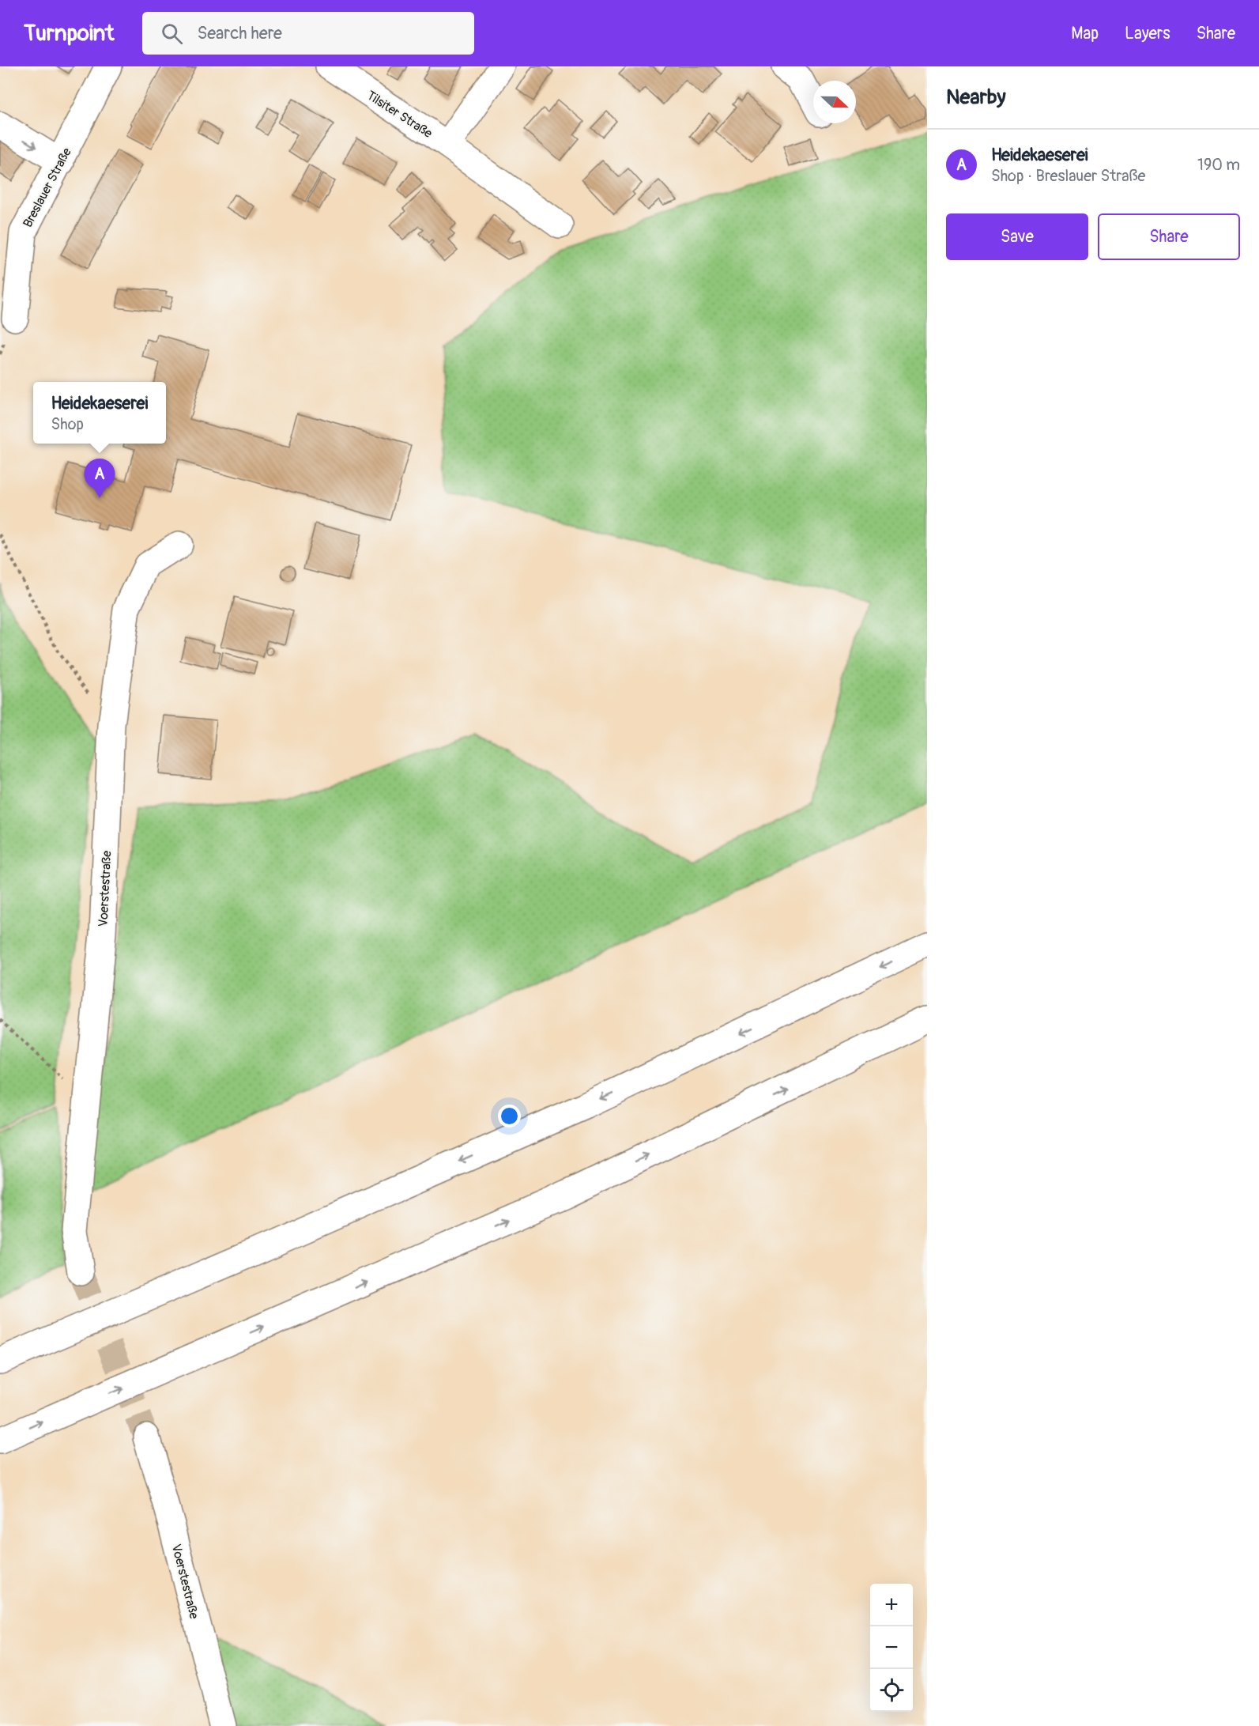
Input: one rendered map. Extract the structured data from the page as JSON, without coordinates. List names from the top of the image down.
{
  "streets": {
    "main road": ["Tilsiter Straße", "Breslauer Straße", "Voerstestraße"]
  },
  "north": "right",
  "page": {
    "header": "Turnpoint",
    "search": "Search here",
    "nav": ["Map", "Layers", "Share"],
    "heading": "Nearby",
    "list": [
      {
        "mark": "A",
        "name": "Heidekaeserei",
        "note": "Shop · Breslauer Straße",
        "value": "190 m"
      }
    ],
    "buttons": ["Save", "Share"],
    "popup": ["Heidekaeserei", "Shop"],
    "pins": "A",
    "map_buttons": ["+", "−"]
  }
}
